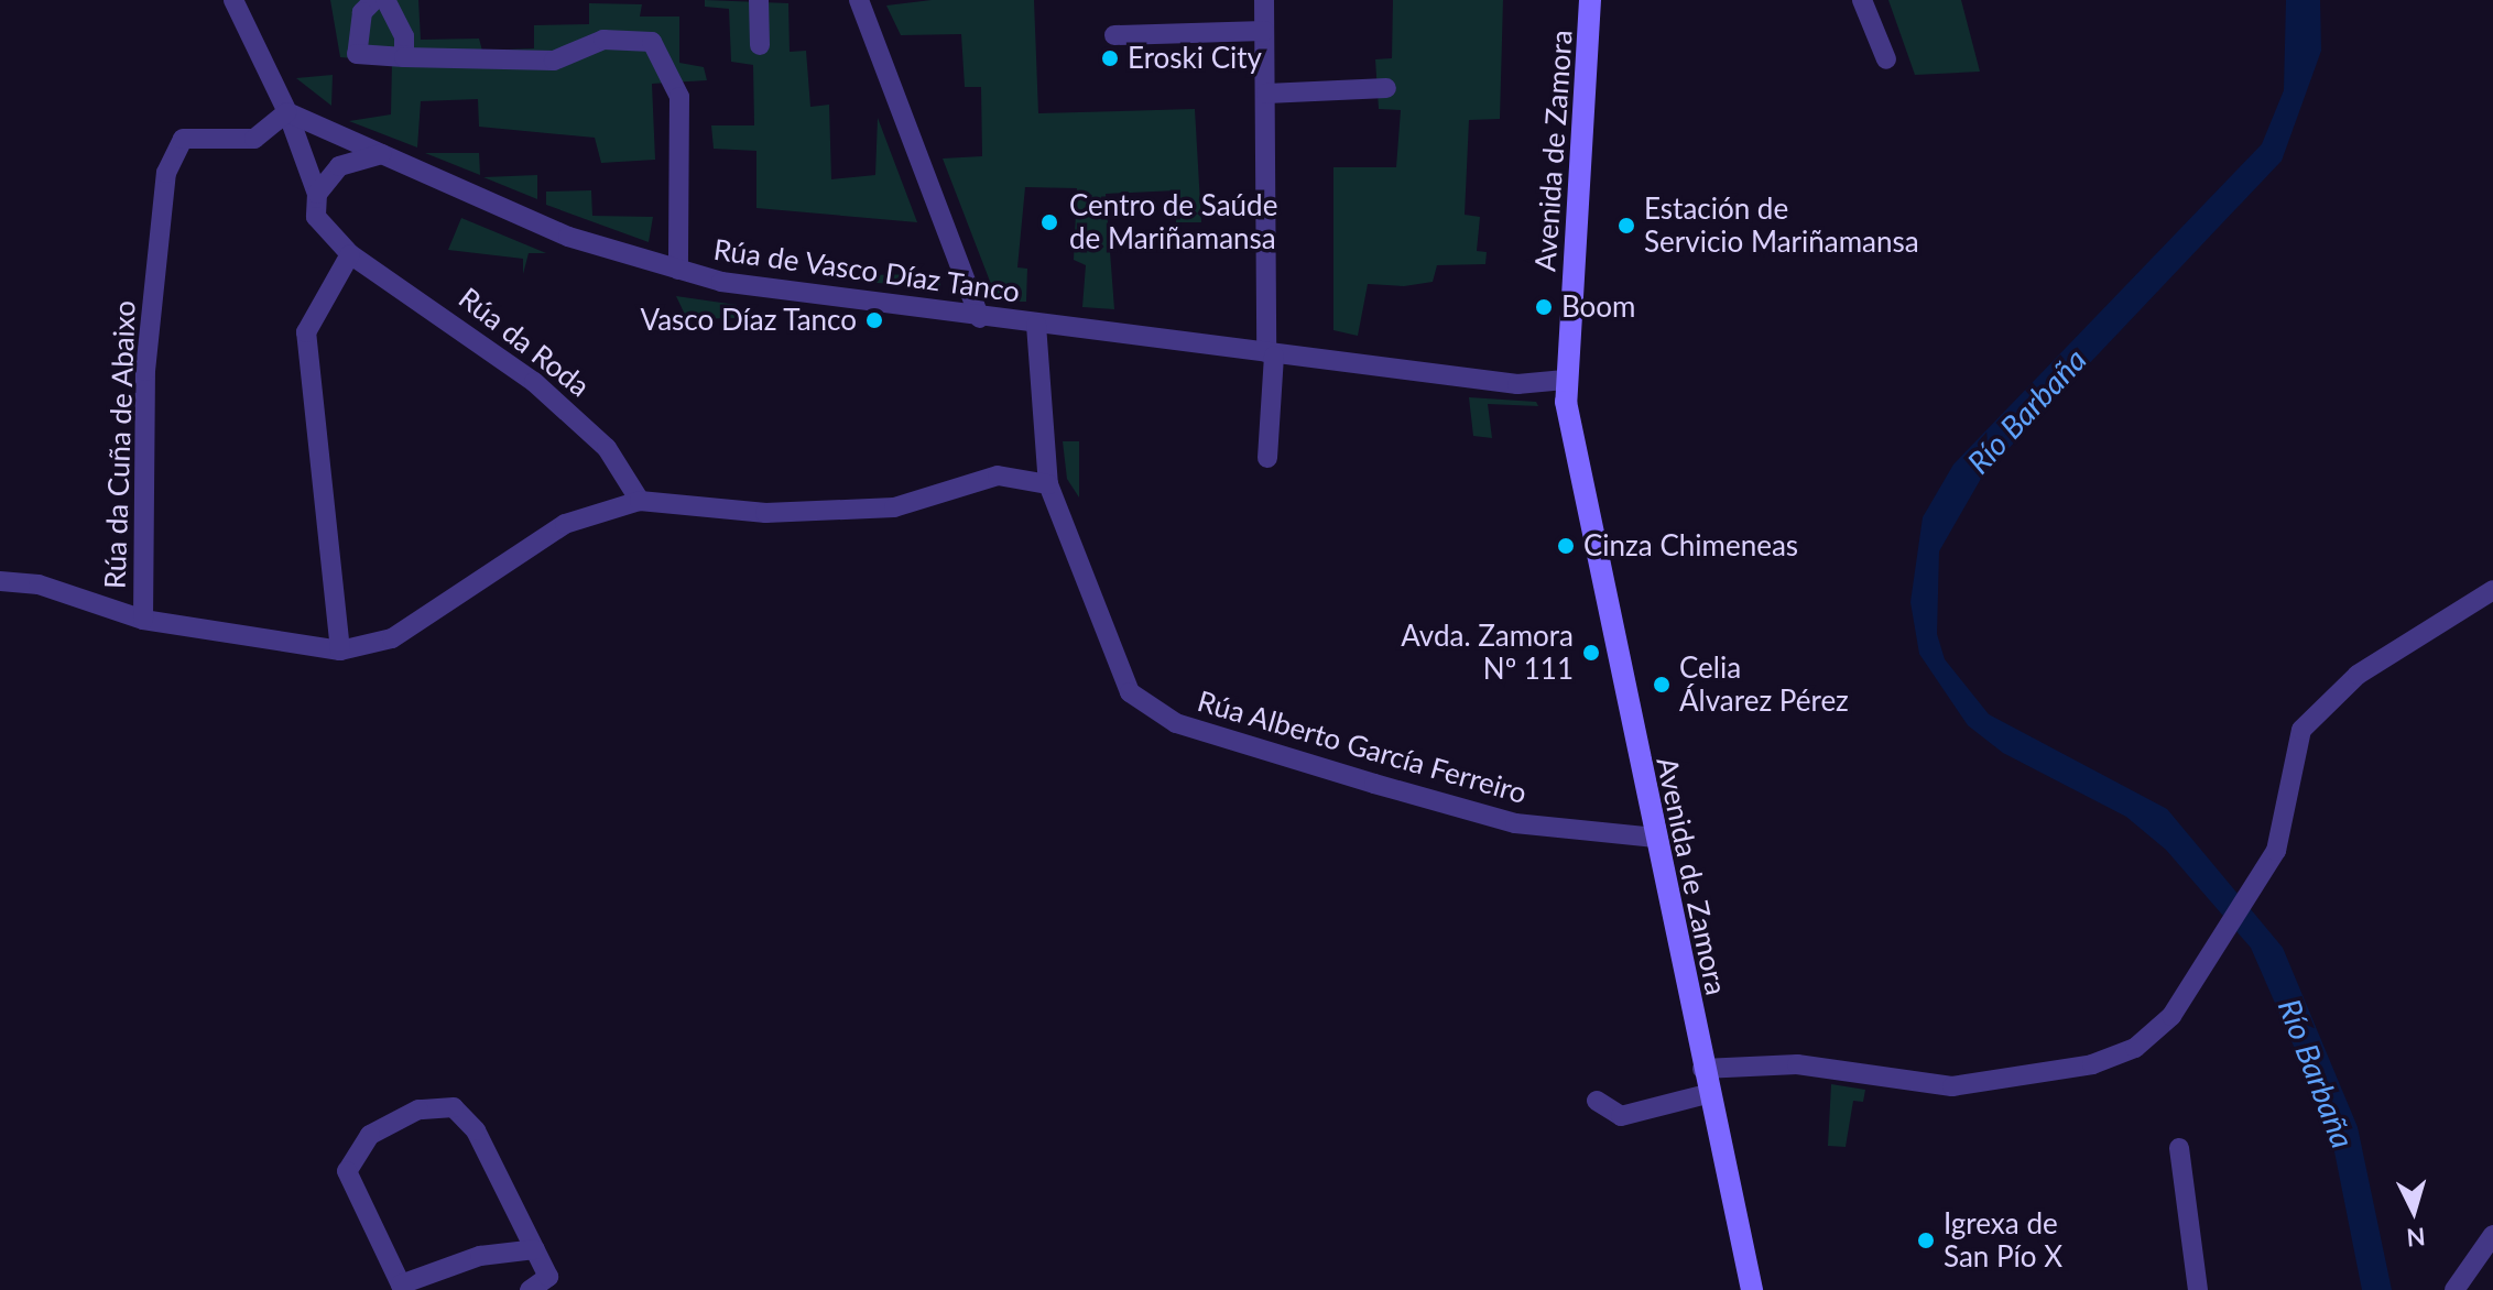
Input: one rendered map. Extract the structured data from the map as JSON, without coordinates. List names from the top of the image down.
{
  "streets": {
    "street": [
      "Avenida de Zamora",
      "Rúa de Vasco Díaz Tanco",
      "Rúa da Roda",
      "Rúa da Cuña de Abaixo",
      "Rúa Alberto García Ferreiro"
    ]
  },
  "crossings": [
    ["Avenida de Zamora", "Rúa de Vasco Díaz Tanco"],
    ["Avenida de Zamora", "Rúa Alberto García Ferreiro"],
    ["Rúa de Vasco Díaz Tanco", "Rúa da Roda"],
    ["Rúa de Vasco Díaz Tanco", "Rúa da Cuña de Abaixo"],
    ["Rúa de Vasco Díaz Tanco", "Rúa Alberto García Ferreiro"],
    ["Rúa da Roda", "Rúa da Cuña de Abaixo"],
    ["Rúa da Cuña de Abaixo", "Rúa Alberto García Ferreiro"]
  ],
  "water": ["Río Barbaña"],
  "places": [
    "Eroski City",
    "Centro de Saúde de Mariñamansa",
    "Estación de Servicio Mariñamansa",
    "Boom",
    "Vasco Díaz Tanco",
    "Cinza Chimeneas",
    "Avda. Zamora Nº 111",
    "Celia Álvarez Pérez",
    "Igrexa de San Pío X"
  ],
  "north": "bottom"
}
